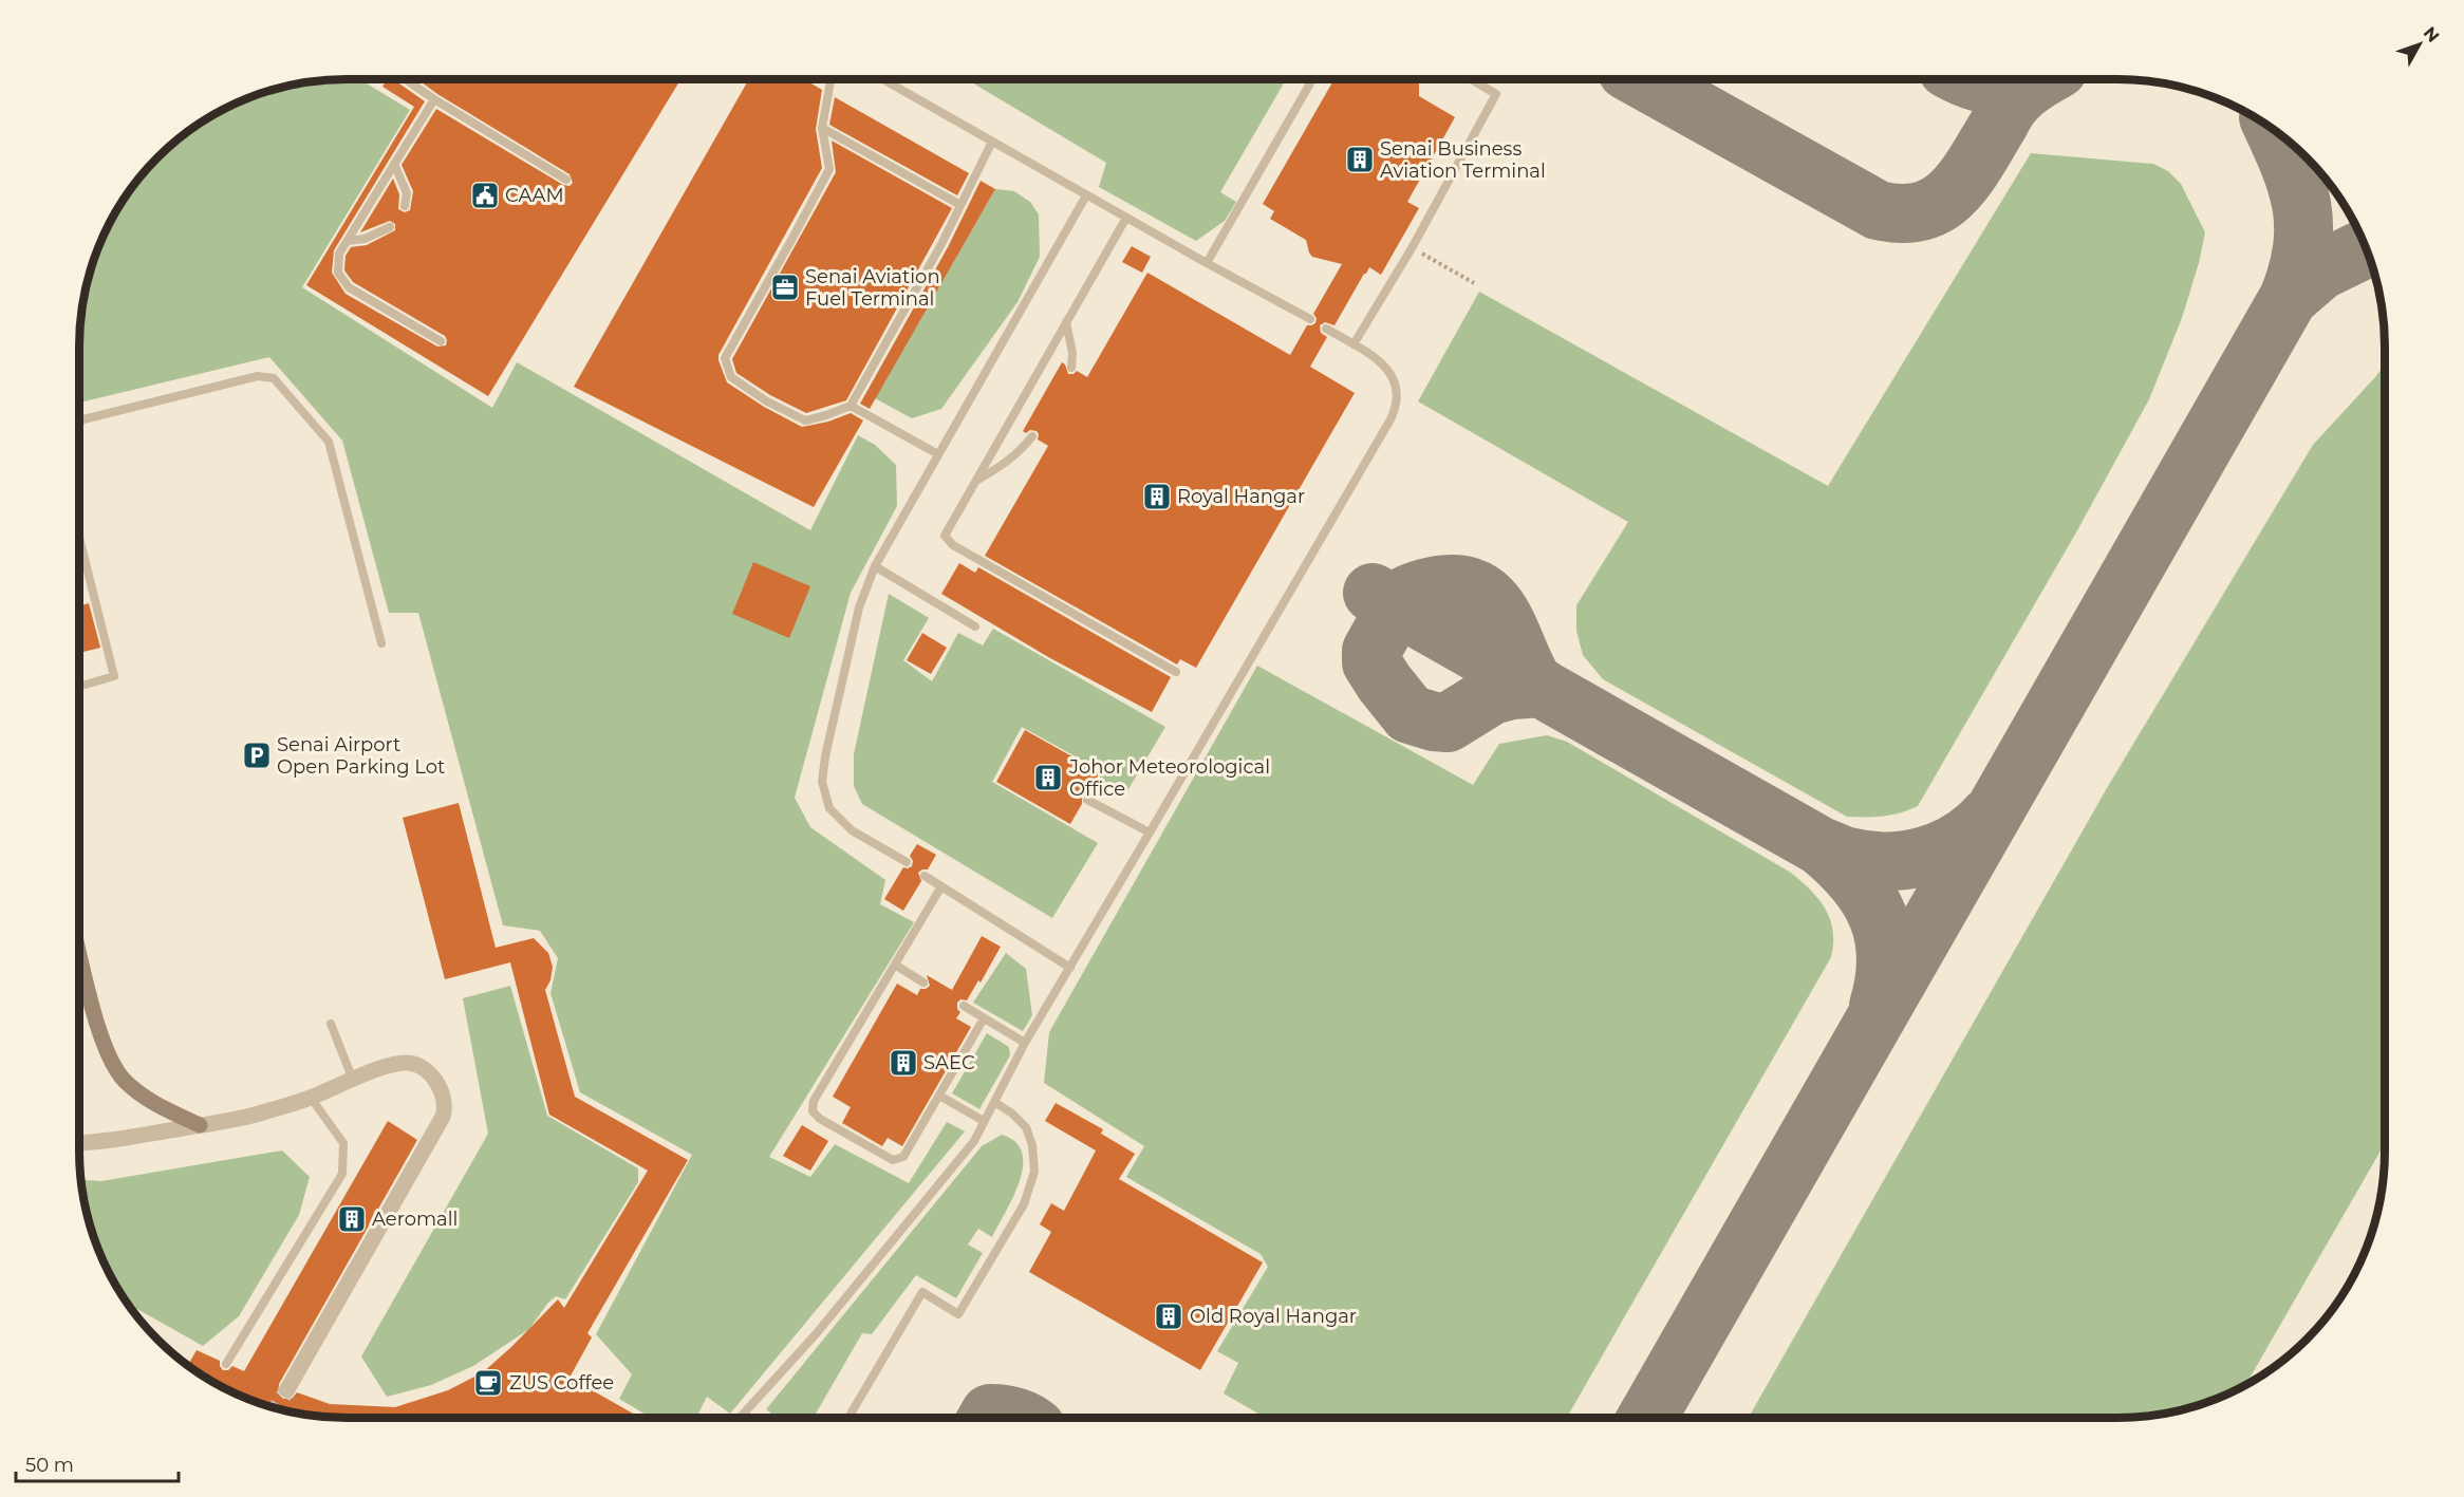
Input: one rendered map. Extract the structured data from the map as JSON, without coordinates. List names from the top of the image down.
{
  "places": {
    "building": [
      "Senai Business Aviation Terminal",
      "Royal Hangar",
      "Johor Meteorological Office",
      "SAEC",
      "Aeromall",
      "Old Royal Hangar"
    ],
    "public building": ["CAAM"],
    "office": ["Senai Aviation Fuel Terminal"],
    "parking": ["Senai Airport Open Parking Lot"],
    "cafe": ["ZUS Coffee"]
  },
  "scale_bar": "50 m",
  "north": "top right"
}
